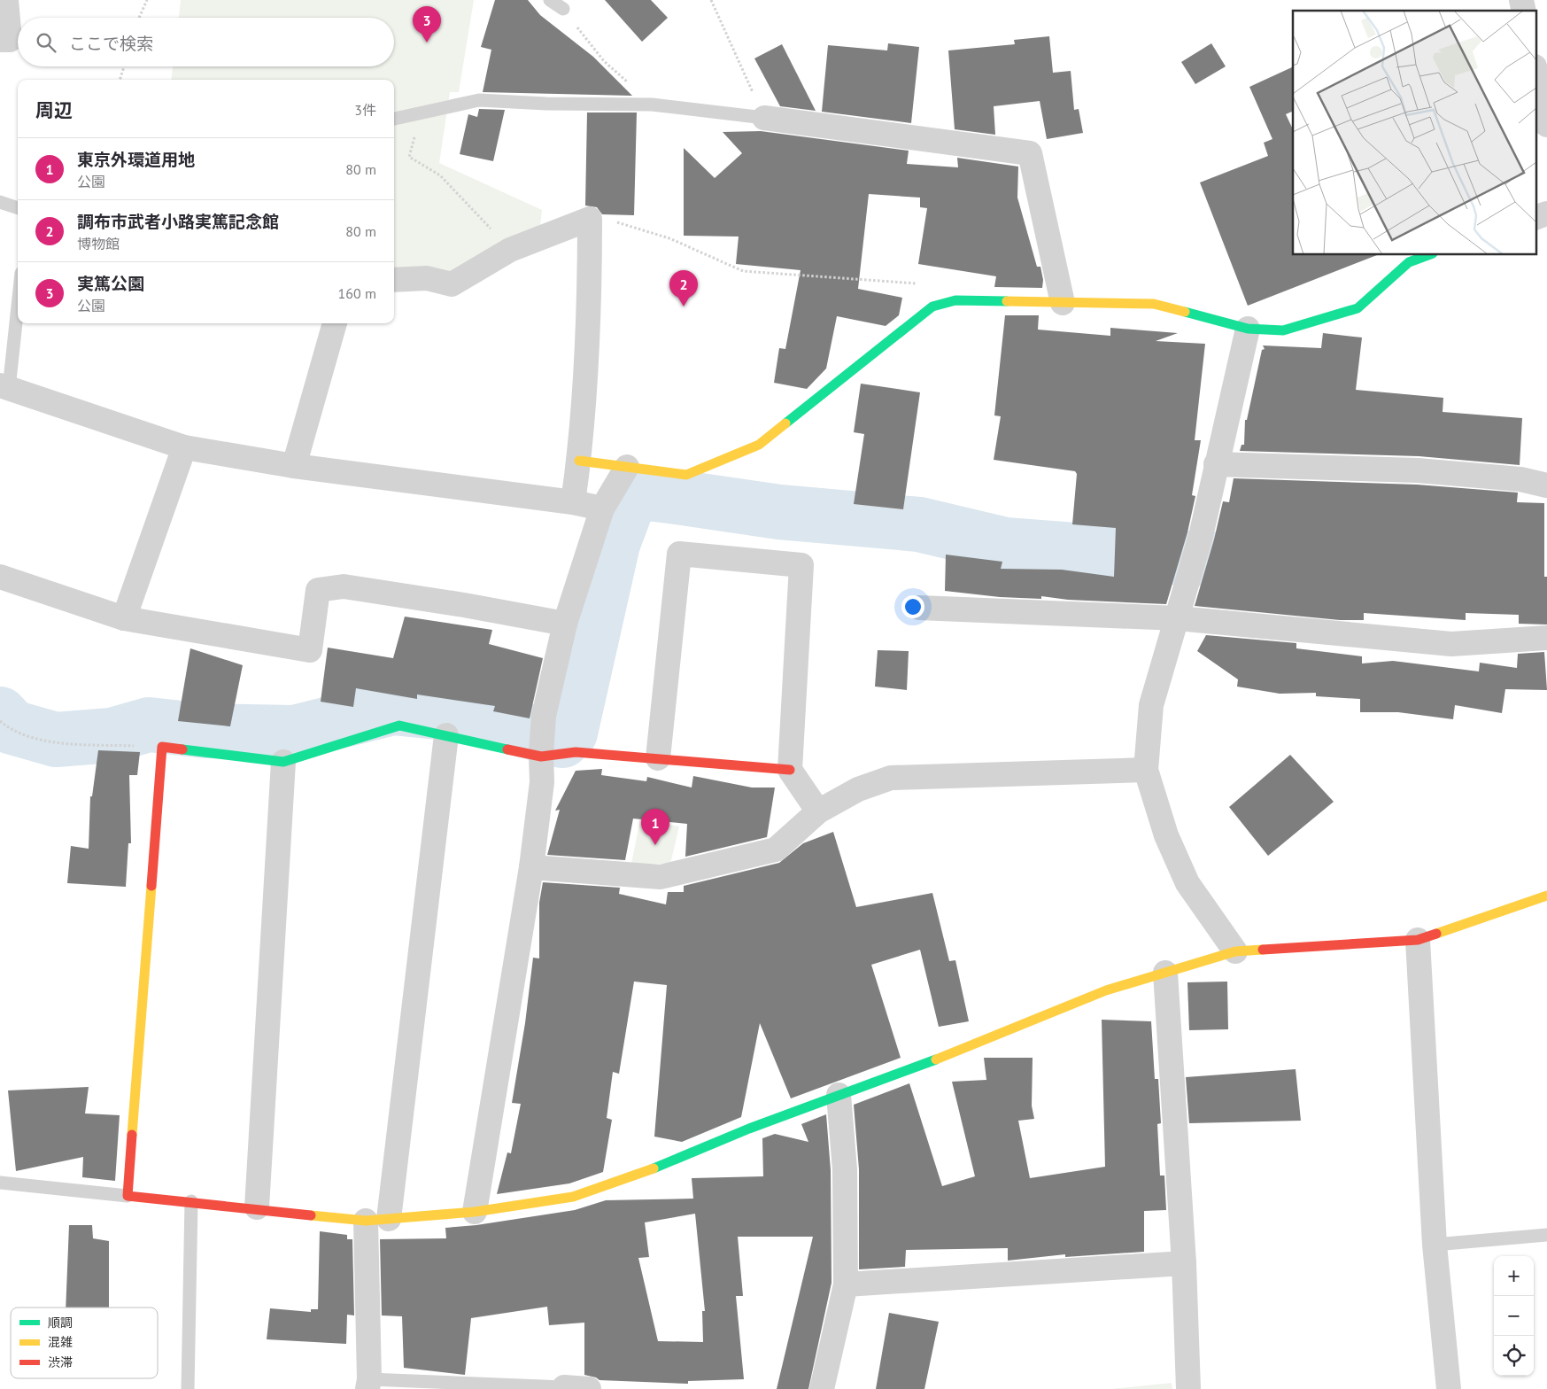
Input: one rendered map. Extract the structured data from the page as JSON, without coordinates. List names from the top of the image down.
{
  "legend": ["順調", "混雑", "渋滞"],
  "page": {
    "pins": ["3", "2", "1"],
    "search": "ここで検索",
    "heading": ["周辺", "3件"],
    "list": [
      {
        "mark": "1",
        "name": "東京外環道用地",
        "note": "公園",
        "value": "80 m"
      },
      {
        "mark": "2",
        "name": "調布市武者小路実篤記念館",
        "note": "博物館",
        "value": "80 m"
      },
      {
        "mark": "3",
        "name": "実篤公園",
        "note": "公園",
        "value": "160 m"
      }
    ],
    "map_buttons": ["+", "−"]
  }
}
